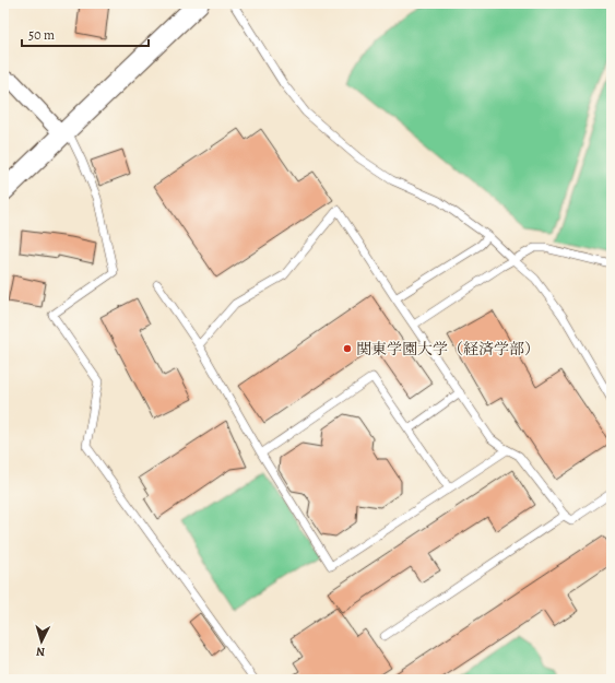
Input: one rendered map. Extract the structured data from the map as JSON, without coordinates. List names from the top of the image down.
{
  "places": ["関東学園大学（経済学部）"],
  "scale_bar": "50 m",
  "north": "bottom"
}
